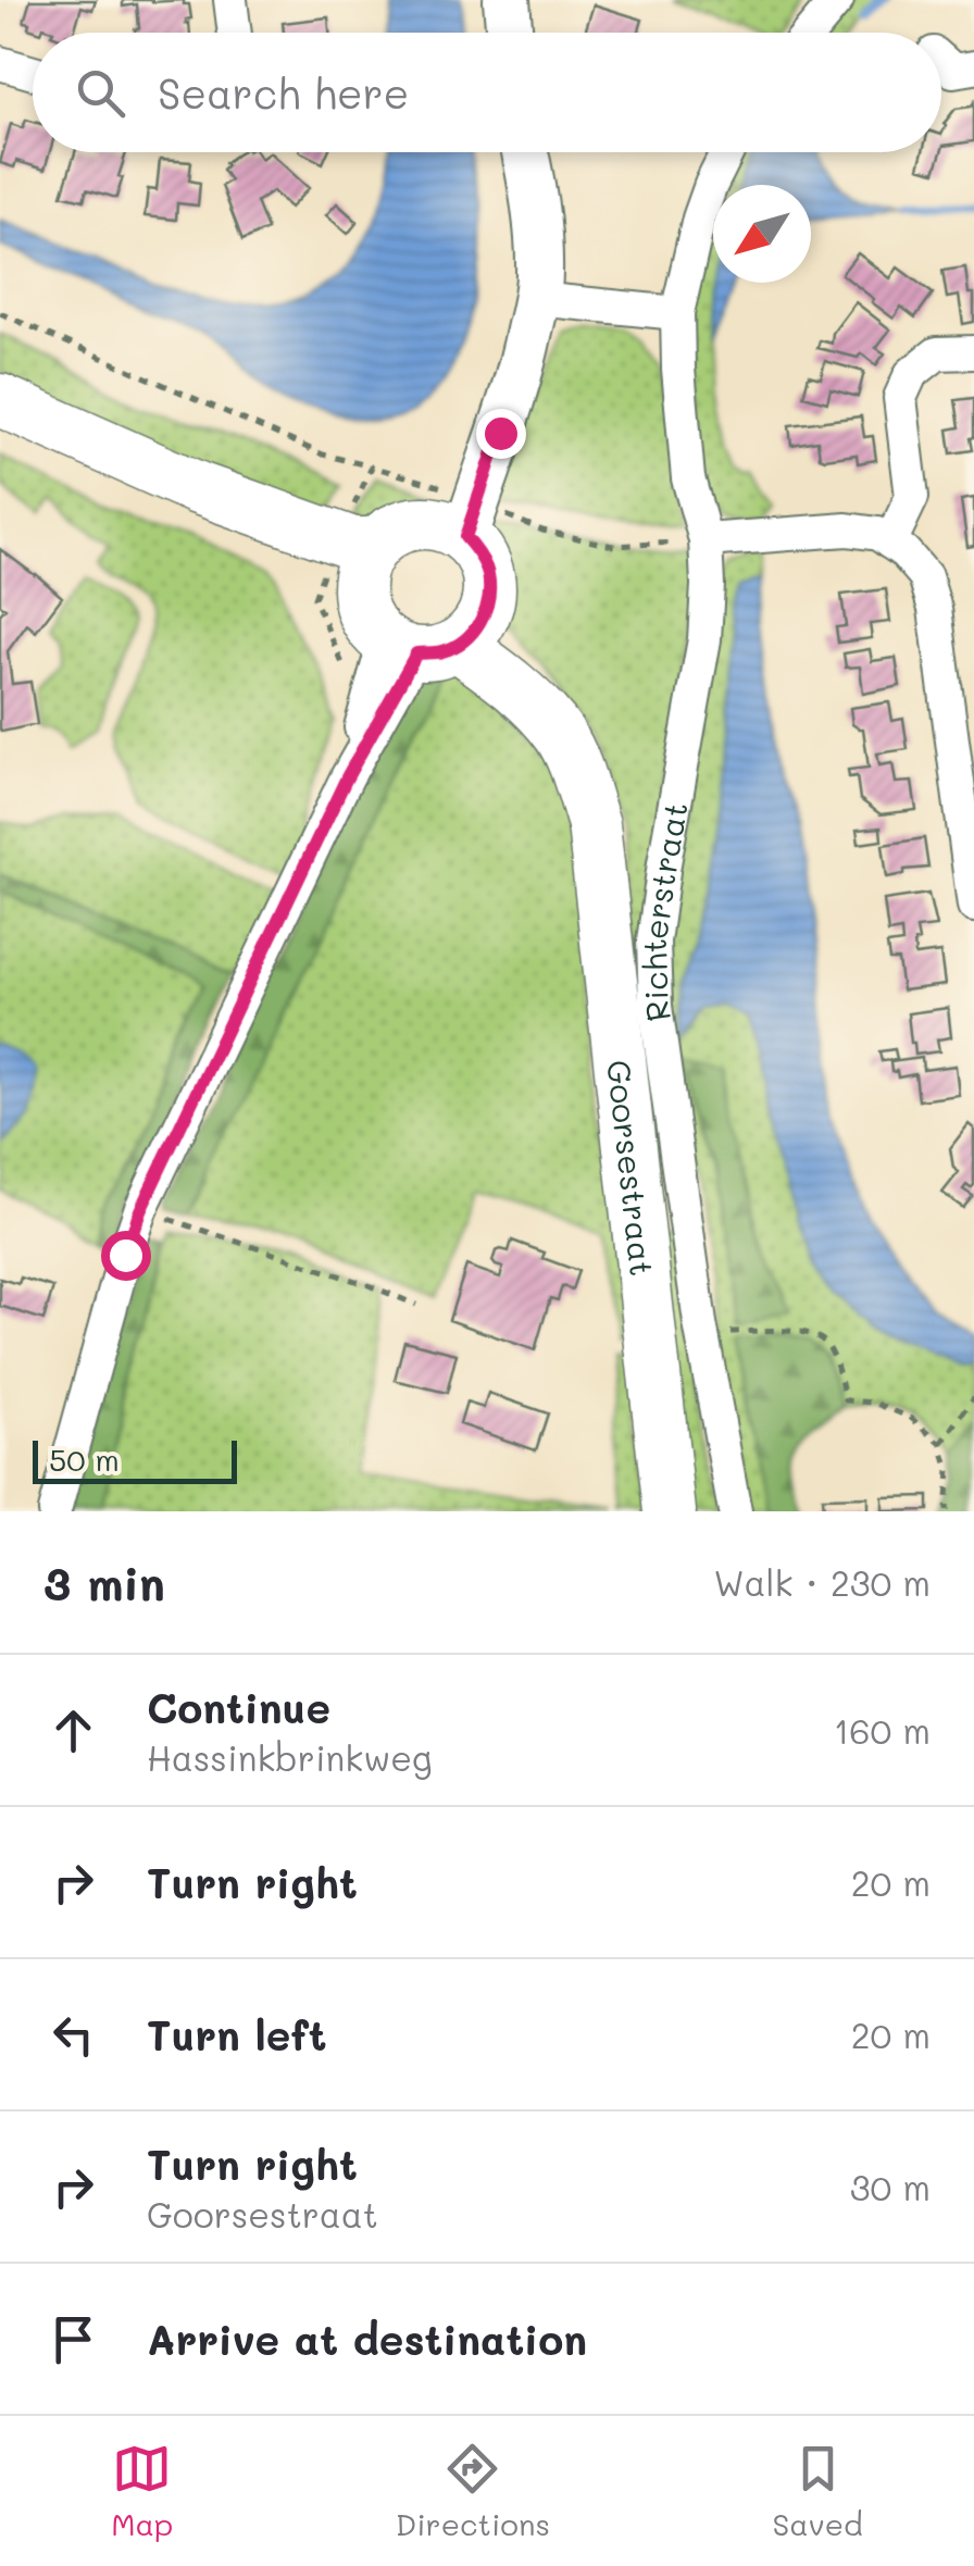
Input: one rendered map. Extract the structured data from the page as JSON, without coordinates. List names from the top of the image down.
{
  "streets": {
    "main road": ["Goorsestraat"],
    "street": ["Richterstraat"]
  },
  "scale_bar": "50 m",
  "north": "bottom left",
  "page": {
    "search": "Search here",
    "scale": "50 m",
    "heading": ["3 min", "Walk · 230 m"],
    "list": [
      ["Continue", "Hassinkbrinkweg", "160 m"],
      ["Turn right", "20 m"],
      ["Turn left", "20 m"],
      ["Turn right", "Goorsestraat", "30 m"],
      "Arrive at destination"
    ],
    "nav": ["Map", "Directions", "Saved"]
  }
}
